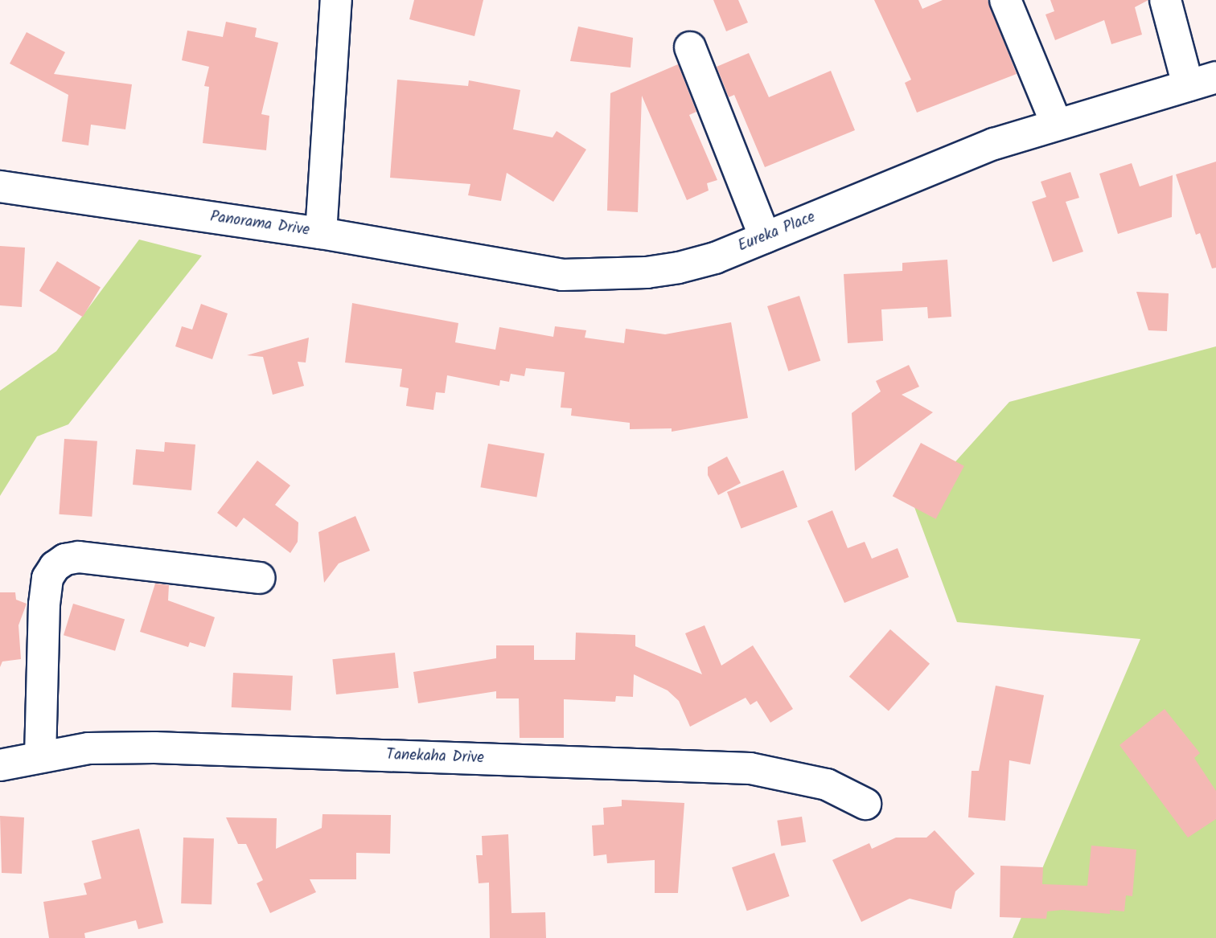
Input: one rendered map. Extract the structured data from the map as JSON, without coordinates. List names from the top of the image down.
{
  "streets": {
    "street": ["Panorama Drive", "Eureka Place", "Tanekaha Drive"]
  },
  "crossings": [
    ["Panorama Drive", "Eureka Place"]
  ]
}
